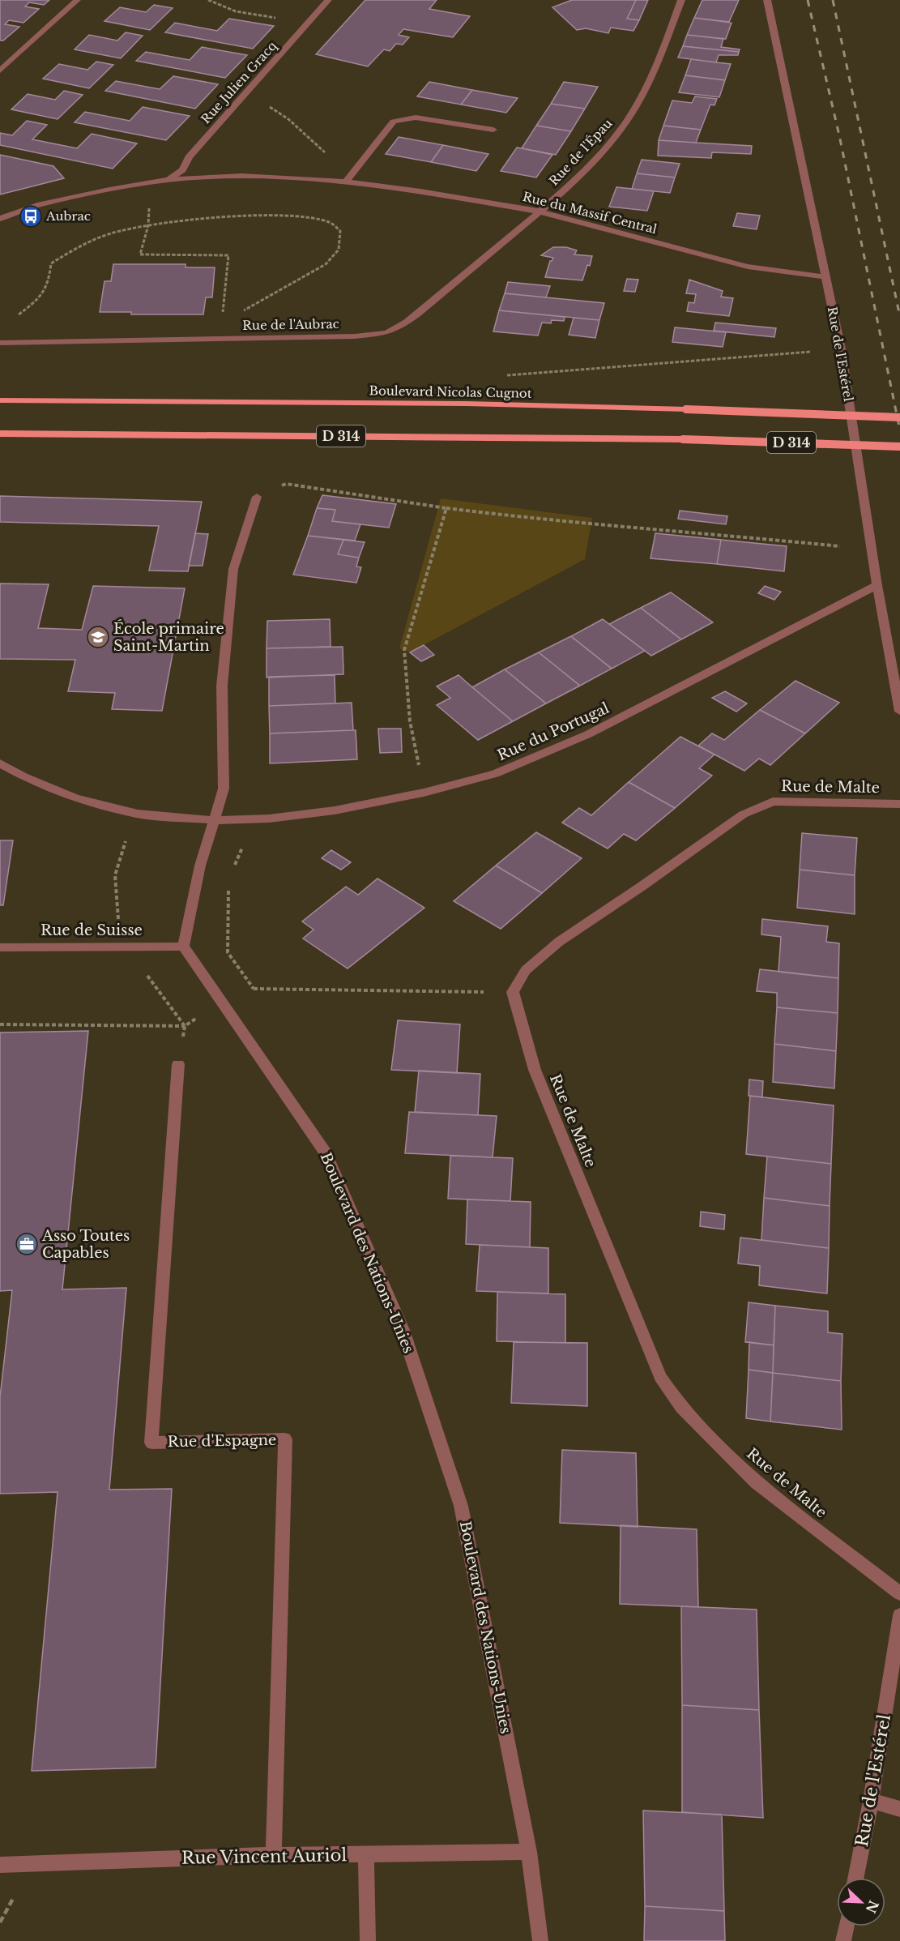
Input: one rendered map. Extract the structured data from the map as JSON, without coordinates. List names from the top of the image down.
{
  "streets": {
    "main road": ["Boulevard Nicolas Cugnot", "D 314"],
    "street": [
      "Rue Julien Gracq",
      "Rue de l'Épau",
      "Rue du Massif Central",
      "Rue de l'Aubrac",
      "Rue de l'Estérel",
      "Rue du Portugal",
      "Rue de Malte",
      "Rue de Suisse",
      "Boulevard des Nations-Unies",
      "Rue d'Espagne",
      "Rue Vincent Auriol"
    ]
  },
  "crossings": [
    ["Rue Julien Gracq", "Rue du Massif Central"],
    ["Rue de l'Épau", "Rue du Massif Central"],
    ["Rue de l'Épau", "Rue de l'Aubrac"],
    ["Rue du Massif Central", "Rue de l'Aubrac"],
    ["Rue du Massif Central", "Rue de l'Estérel"],
    ["Rue de l'Estérel", "Rue du Portugal"],
    ["Rue de Suisse", "Boulevard des Nations-Unies"],
    ["Boulevard des Nations-Unies", "Rue Vincent Auriol"],
    ["Rue d'Espagne", "Rue Vincent Auriol"]
  ],
  "places": {
    "bus stop": ["Aubrac"],
    "school or university": ["École primaire Saint-Martin"],
    "office": ["Asso Toutes Capables"]
  },
  "north": "bottom right"
}
